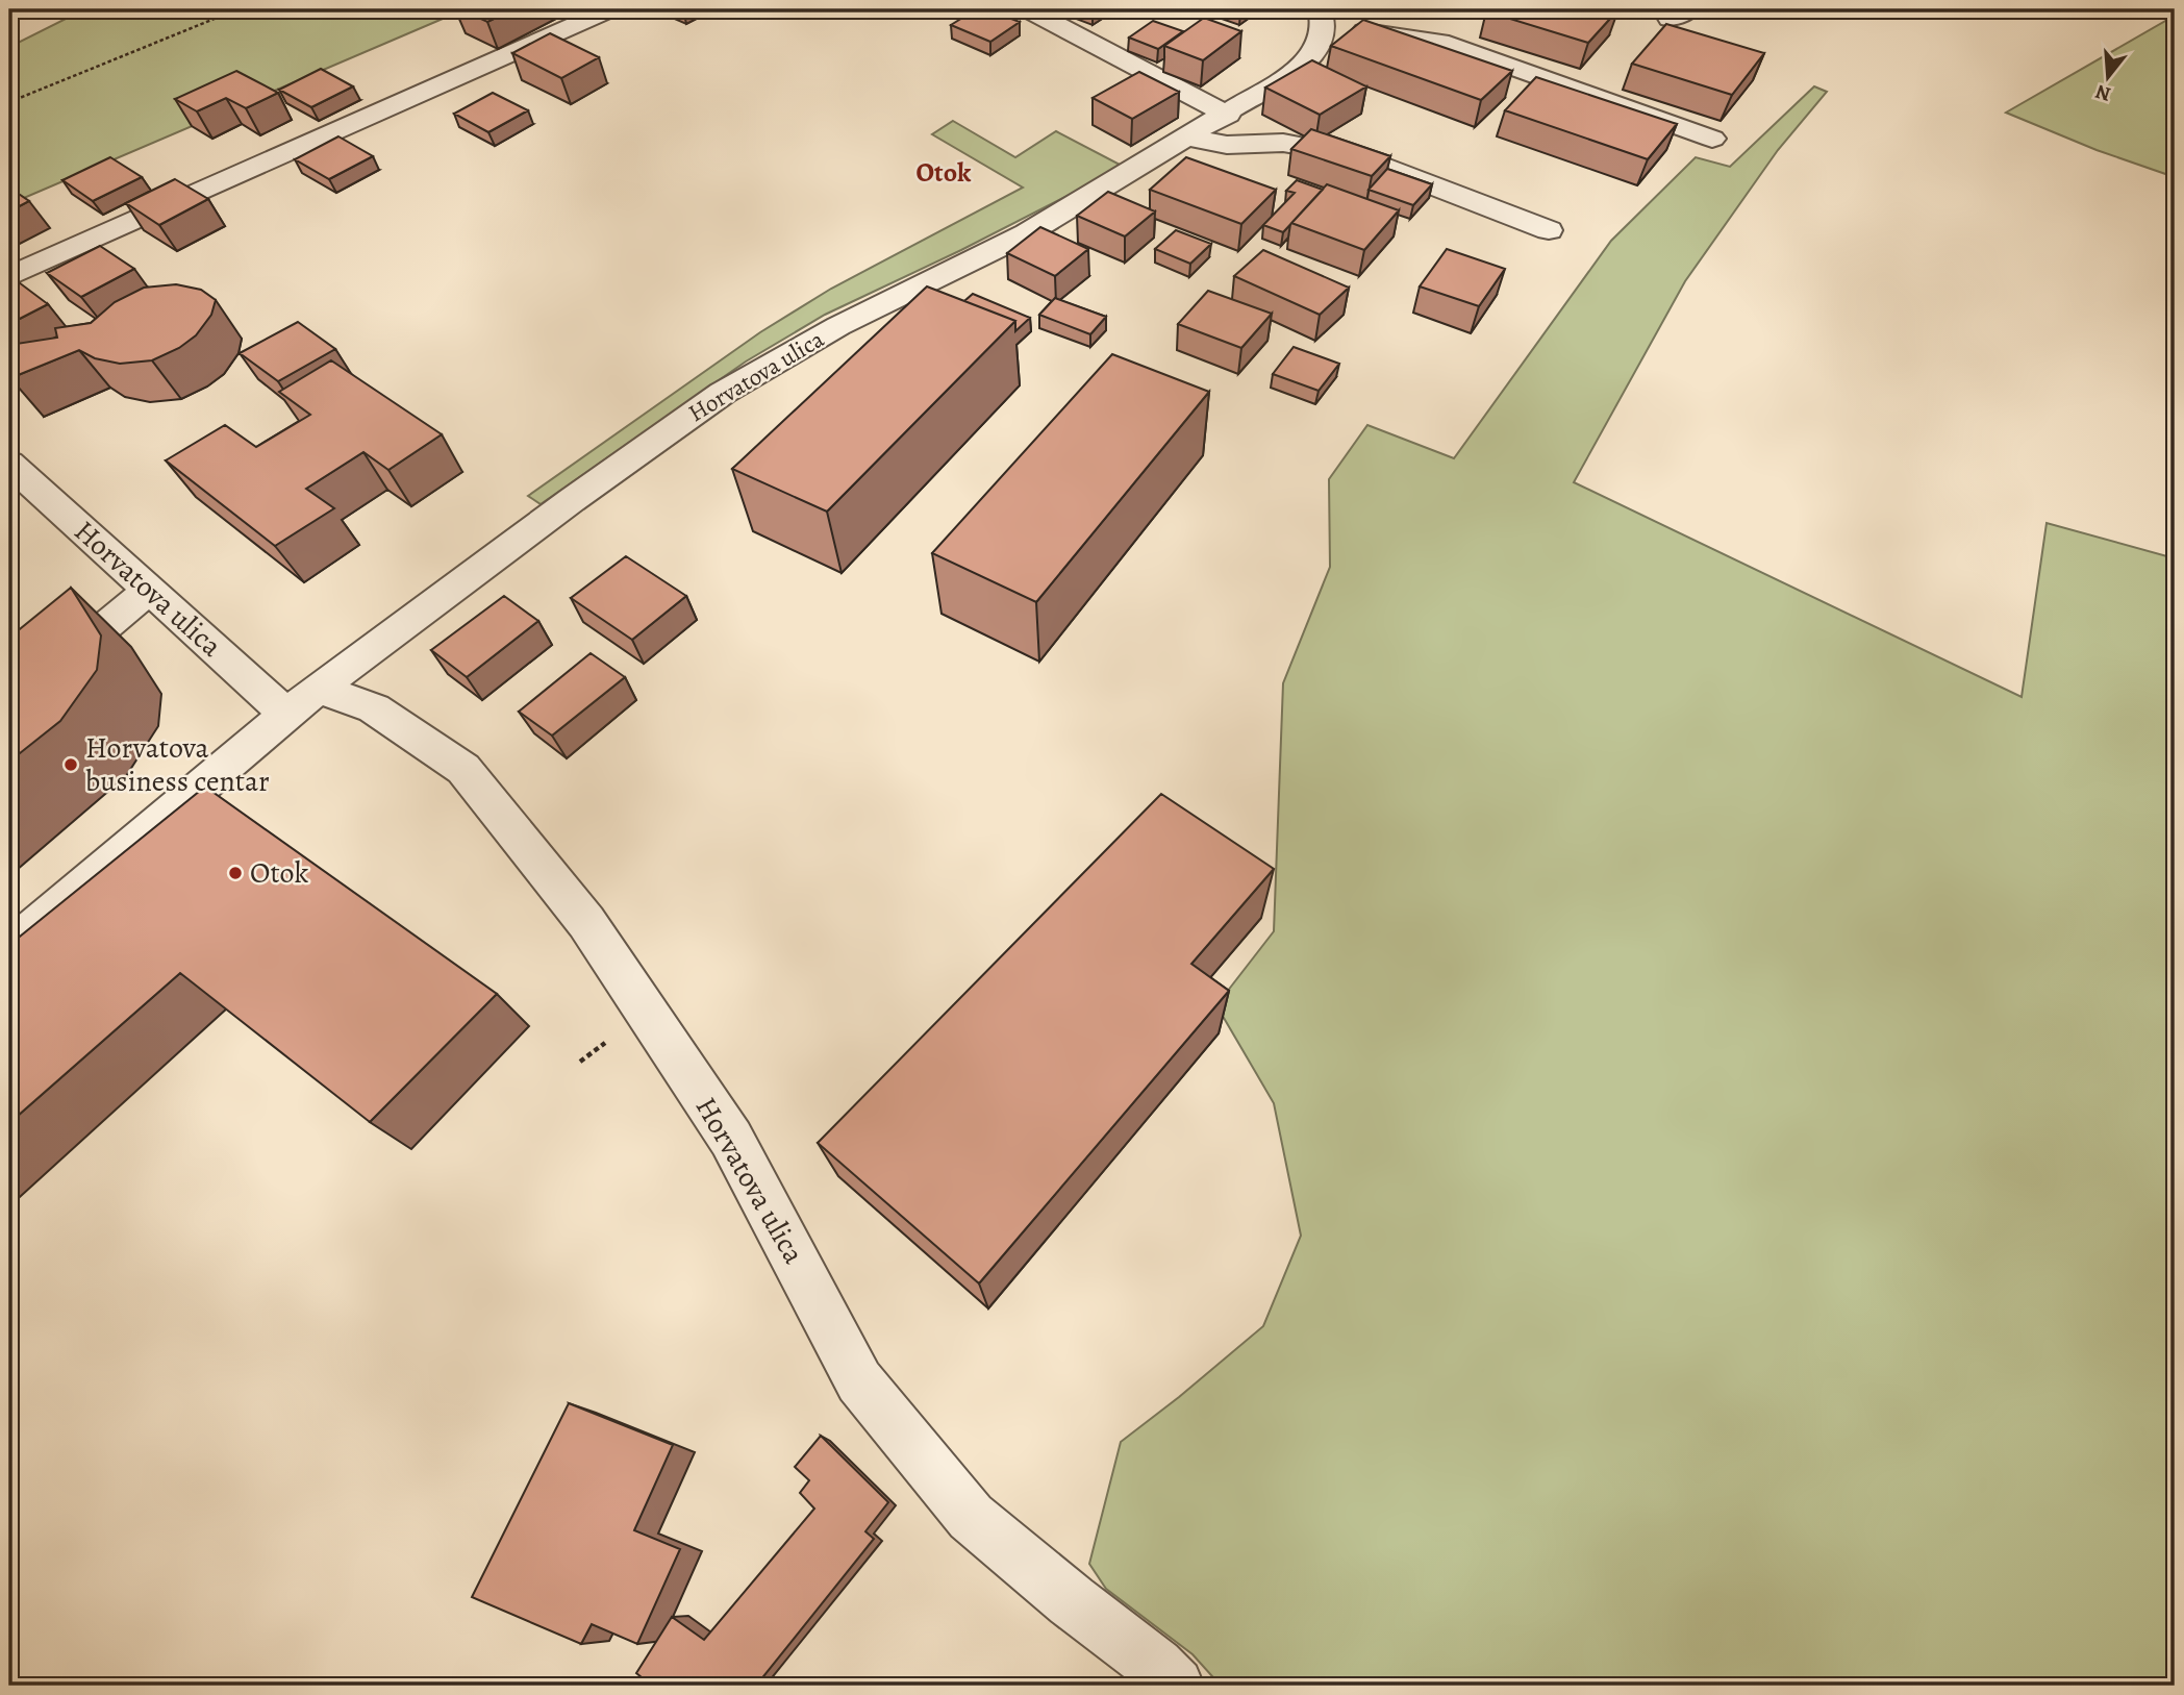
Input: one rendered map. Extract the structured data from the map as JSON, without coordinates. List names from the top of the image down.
{
  "streets": {
    "street": ["Horvatova ulica"]
  },
  "districts": ["Otok"],
  "places": ["Horvatova business centar", "Otok"],
  "north": "bottom"
}
